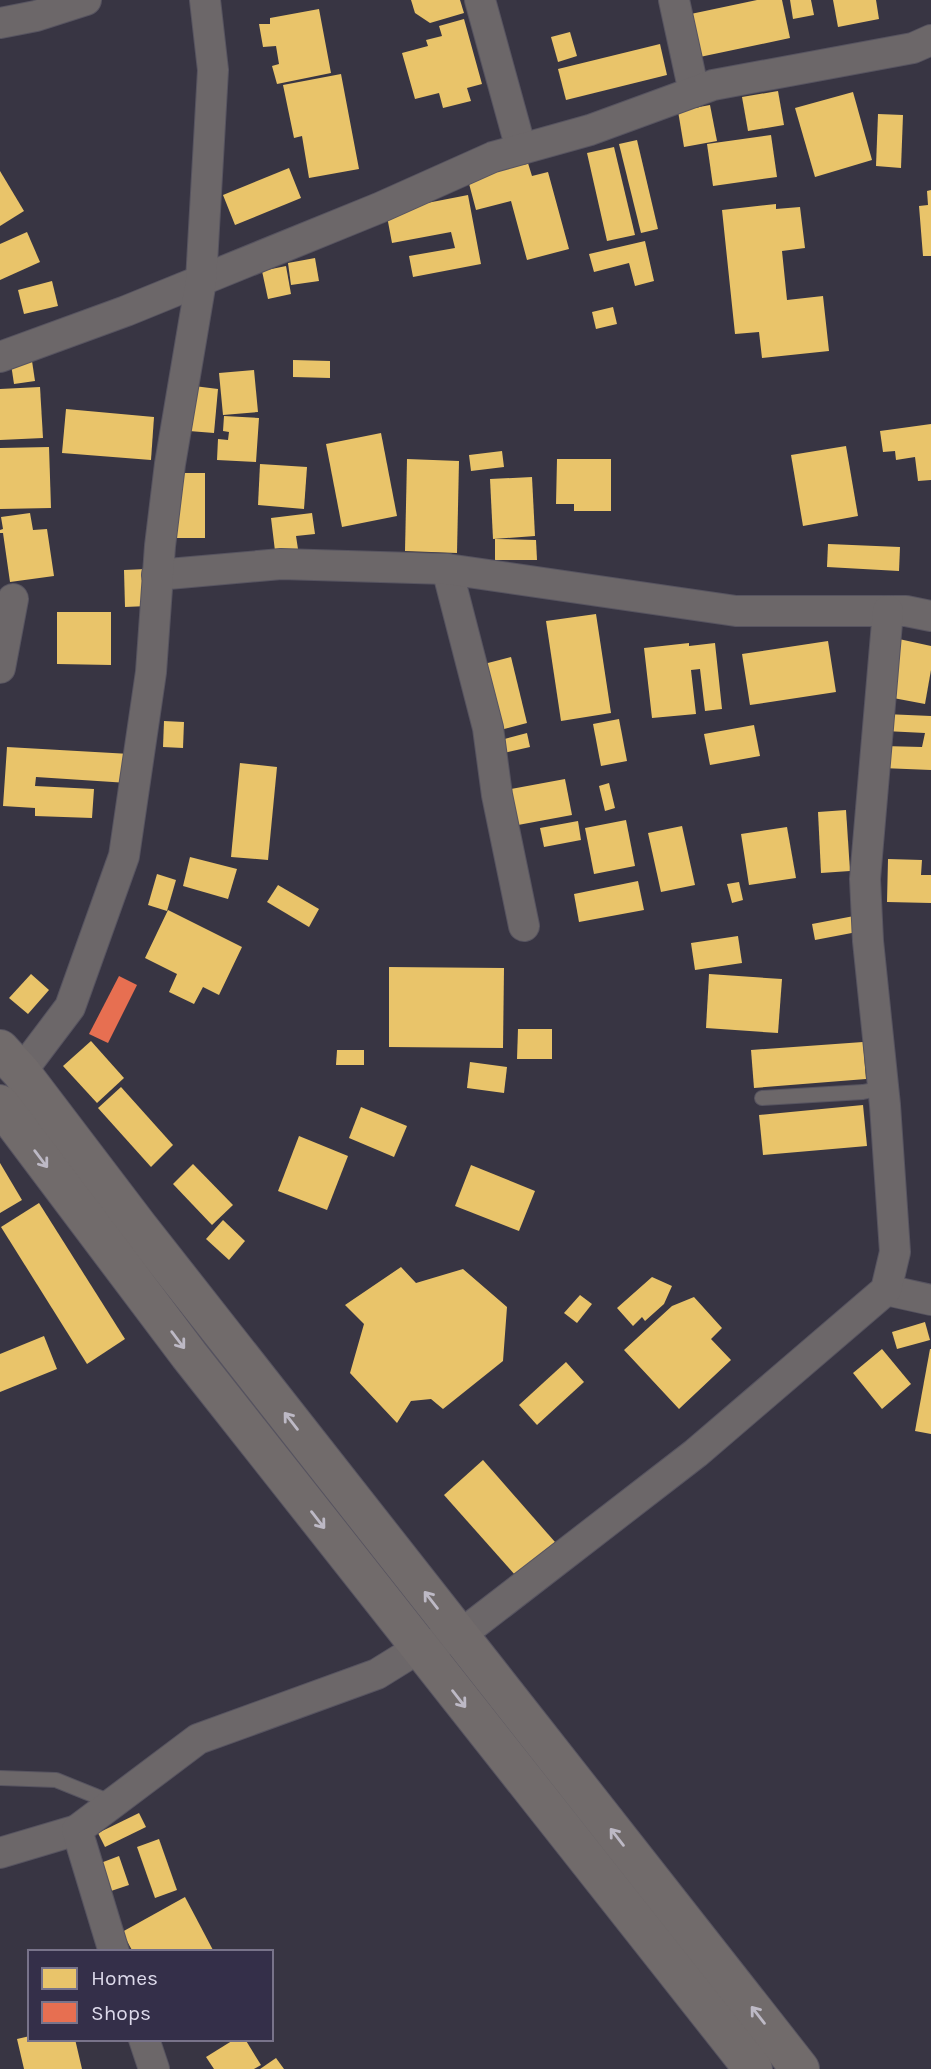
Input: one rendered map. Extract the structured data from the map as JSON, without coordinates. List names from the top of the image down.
{
  "legend": ["Homes", "Shops"]
}
